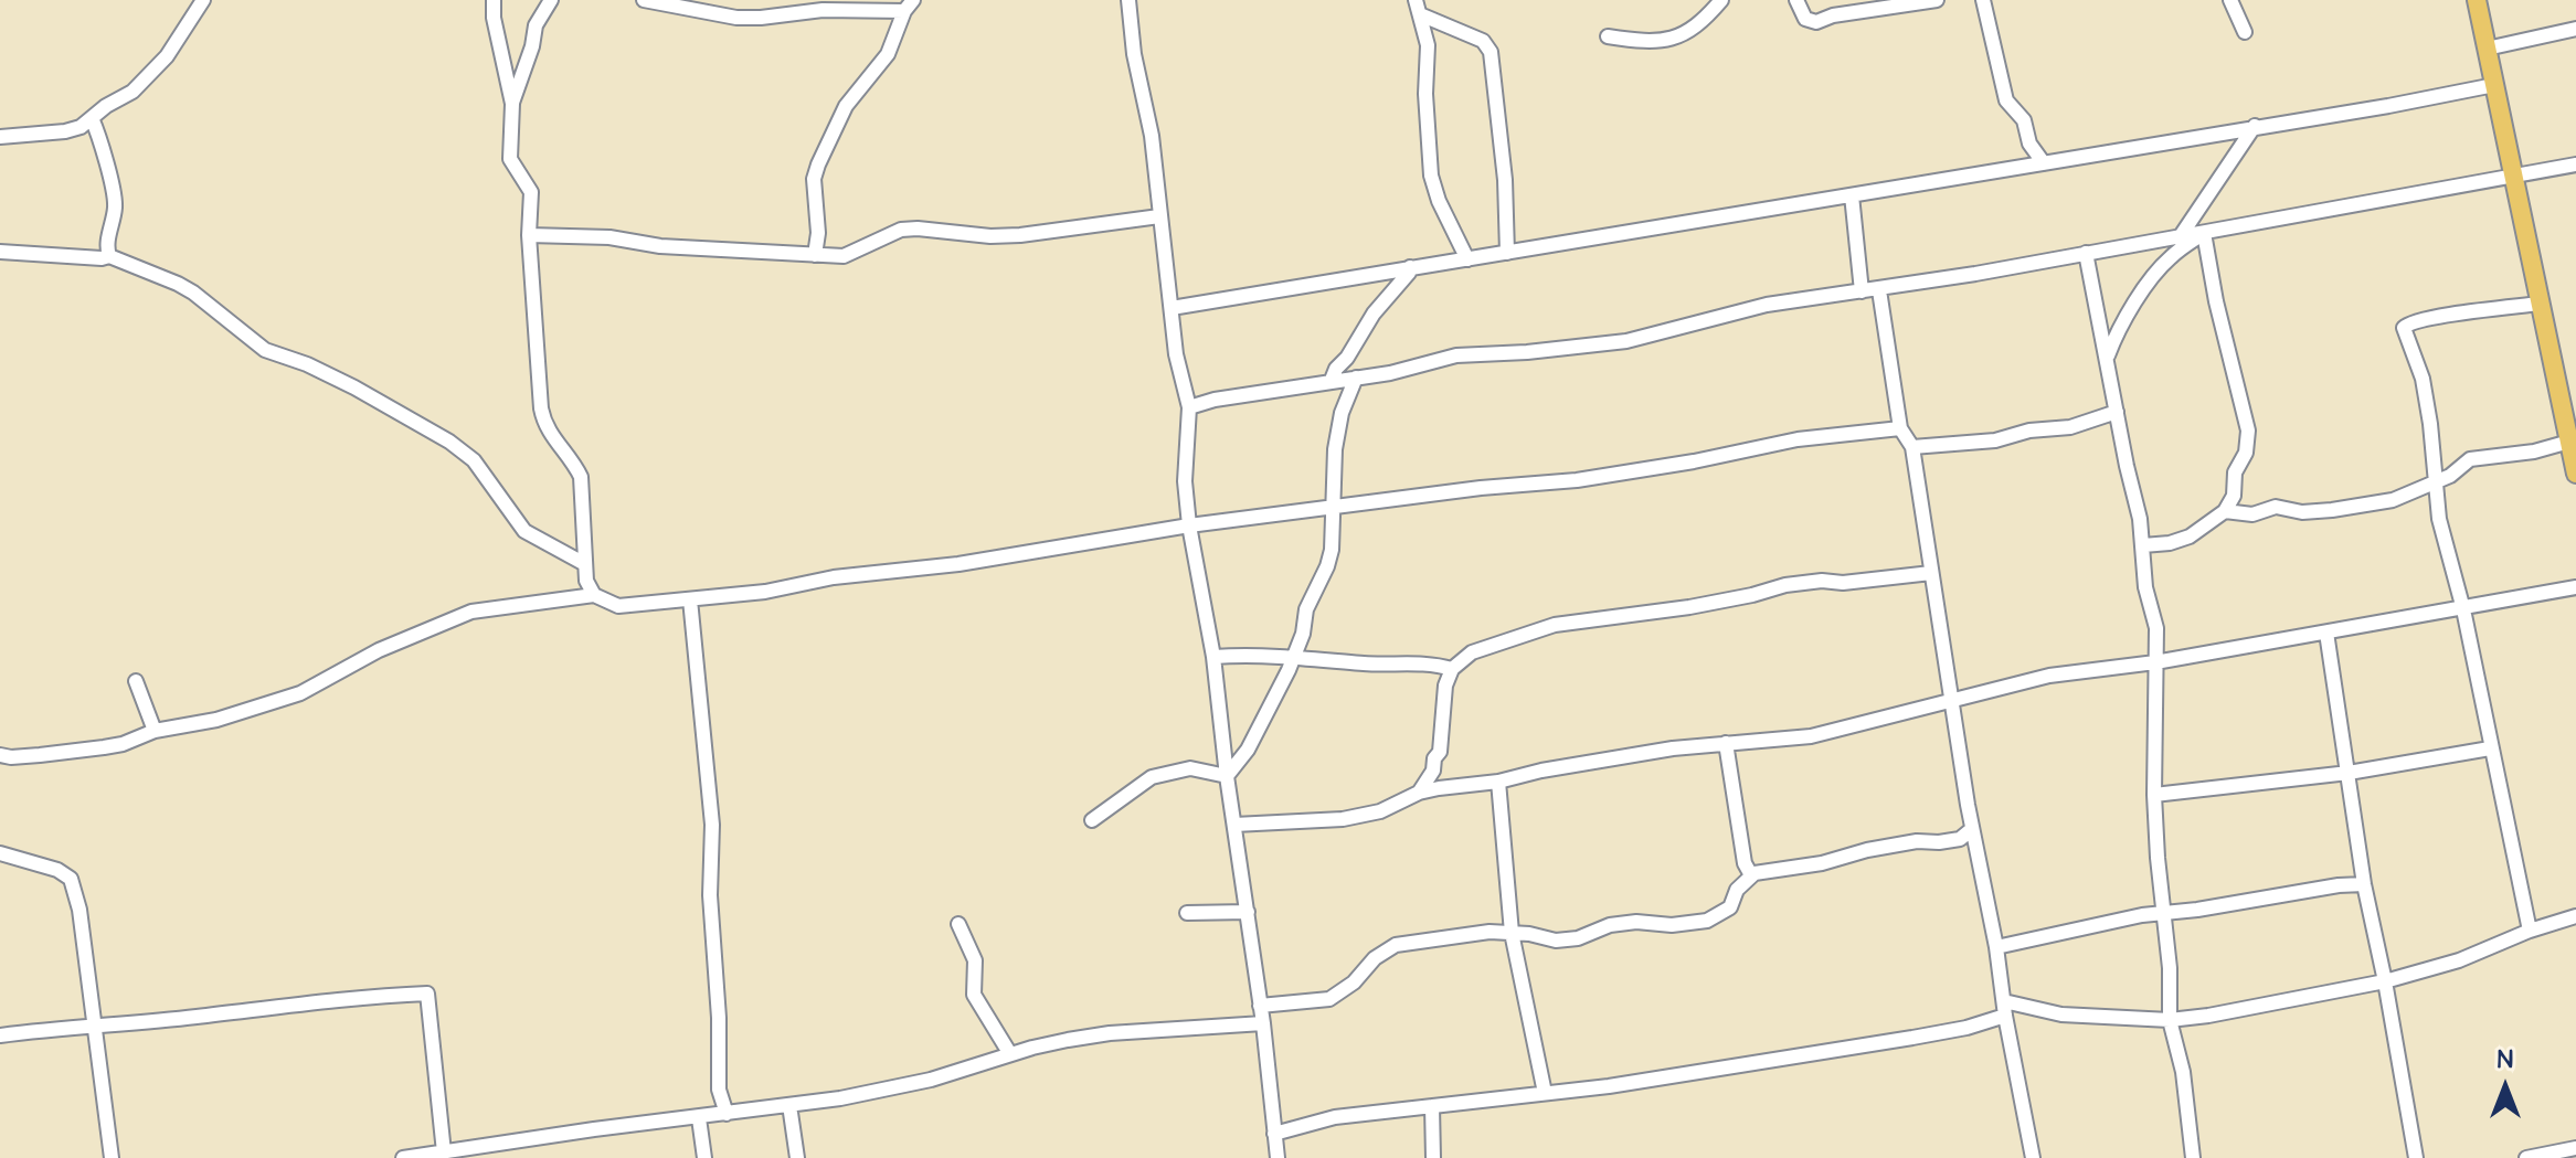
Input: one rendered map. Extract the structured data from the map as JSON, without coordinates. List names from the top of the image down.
{
  "north": "top"
}
